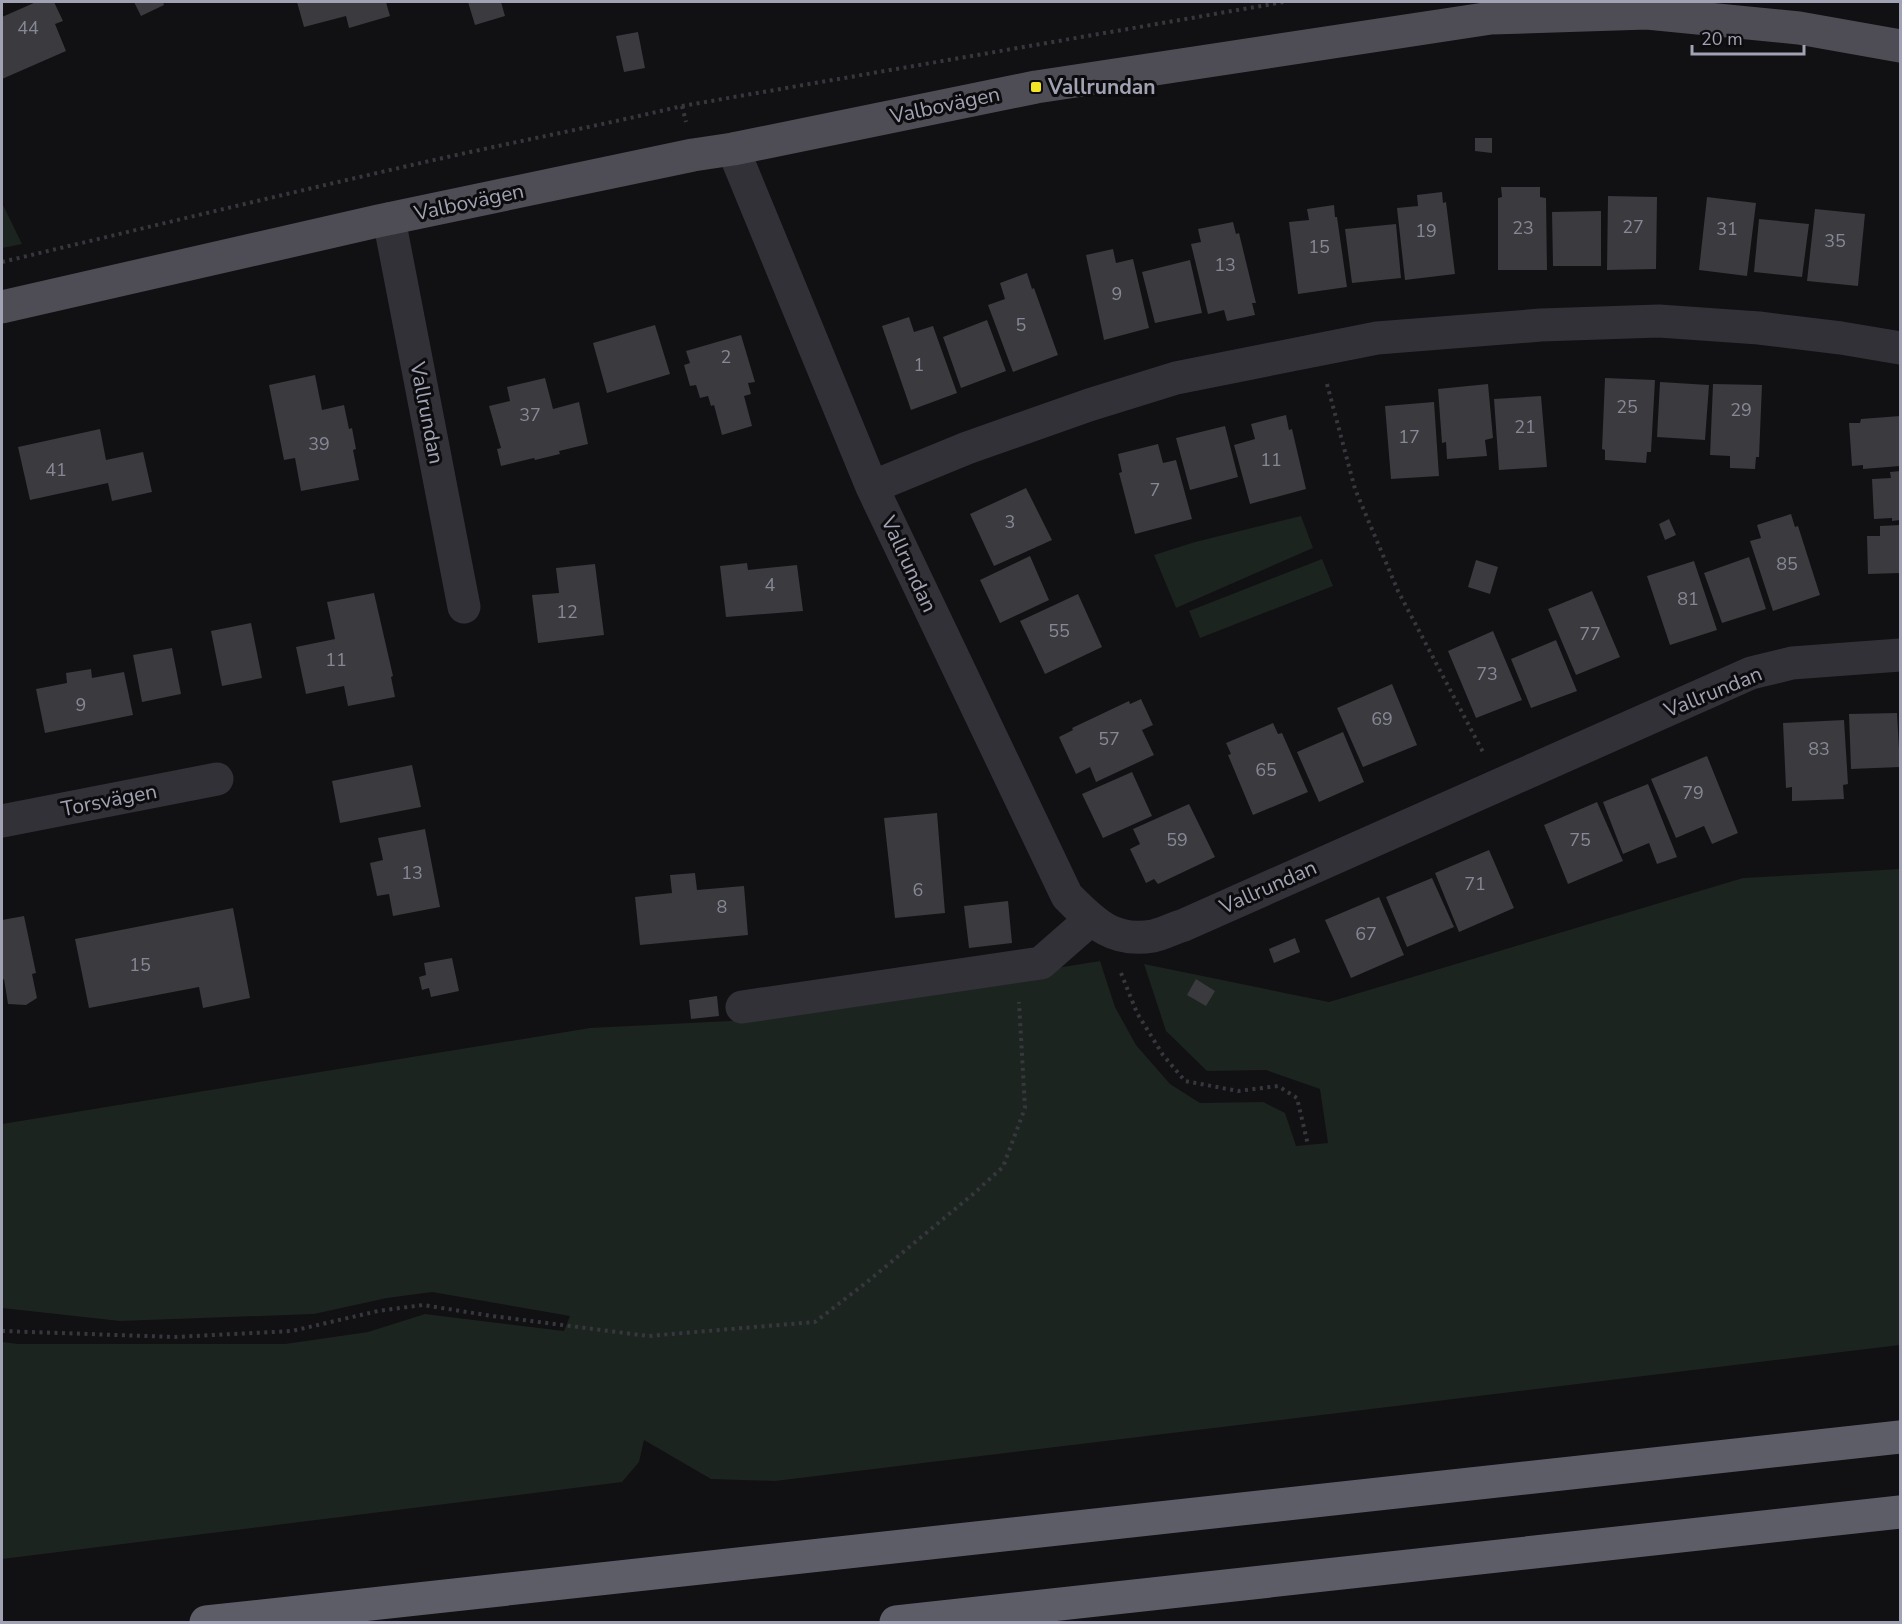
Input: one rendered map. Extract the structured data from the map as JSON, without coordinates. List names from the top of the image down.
{
  "streets": {
    "main road": ["Valbovägen"],
    "street": ["Vallrundan", "Torsvägen"]
  },
  "crossings": [
    ["Valbovägen", "Vallrundan"]
  ],
  "places": {
    "transit": ["Vallrundan"]
  },
  "house_numbers": [
    "44",
    "27",
    "23",
    "31",
    "19",
    "35",
    "15",
    "13",
    "9",
    "5",
    "2",
    "1",
    "25",
    "29",
    "37",
    "21",
    "17",
    "39",
    "11",
    "41",
    "7",
    "3",
    "85",
    "4",
    "81",
    "12",
    "55",
    "77",
    "11",
    "73",
    "9",
    "69",
    "57",
    "83",
    "65",
    "79",
    "59",
    "75",
    "13",
    "71",
    "6",
    "8",
    "67",
    "15"
  ],
  "scale_bar": "20 m"
}
